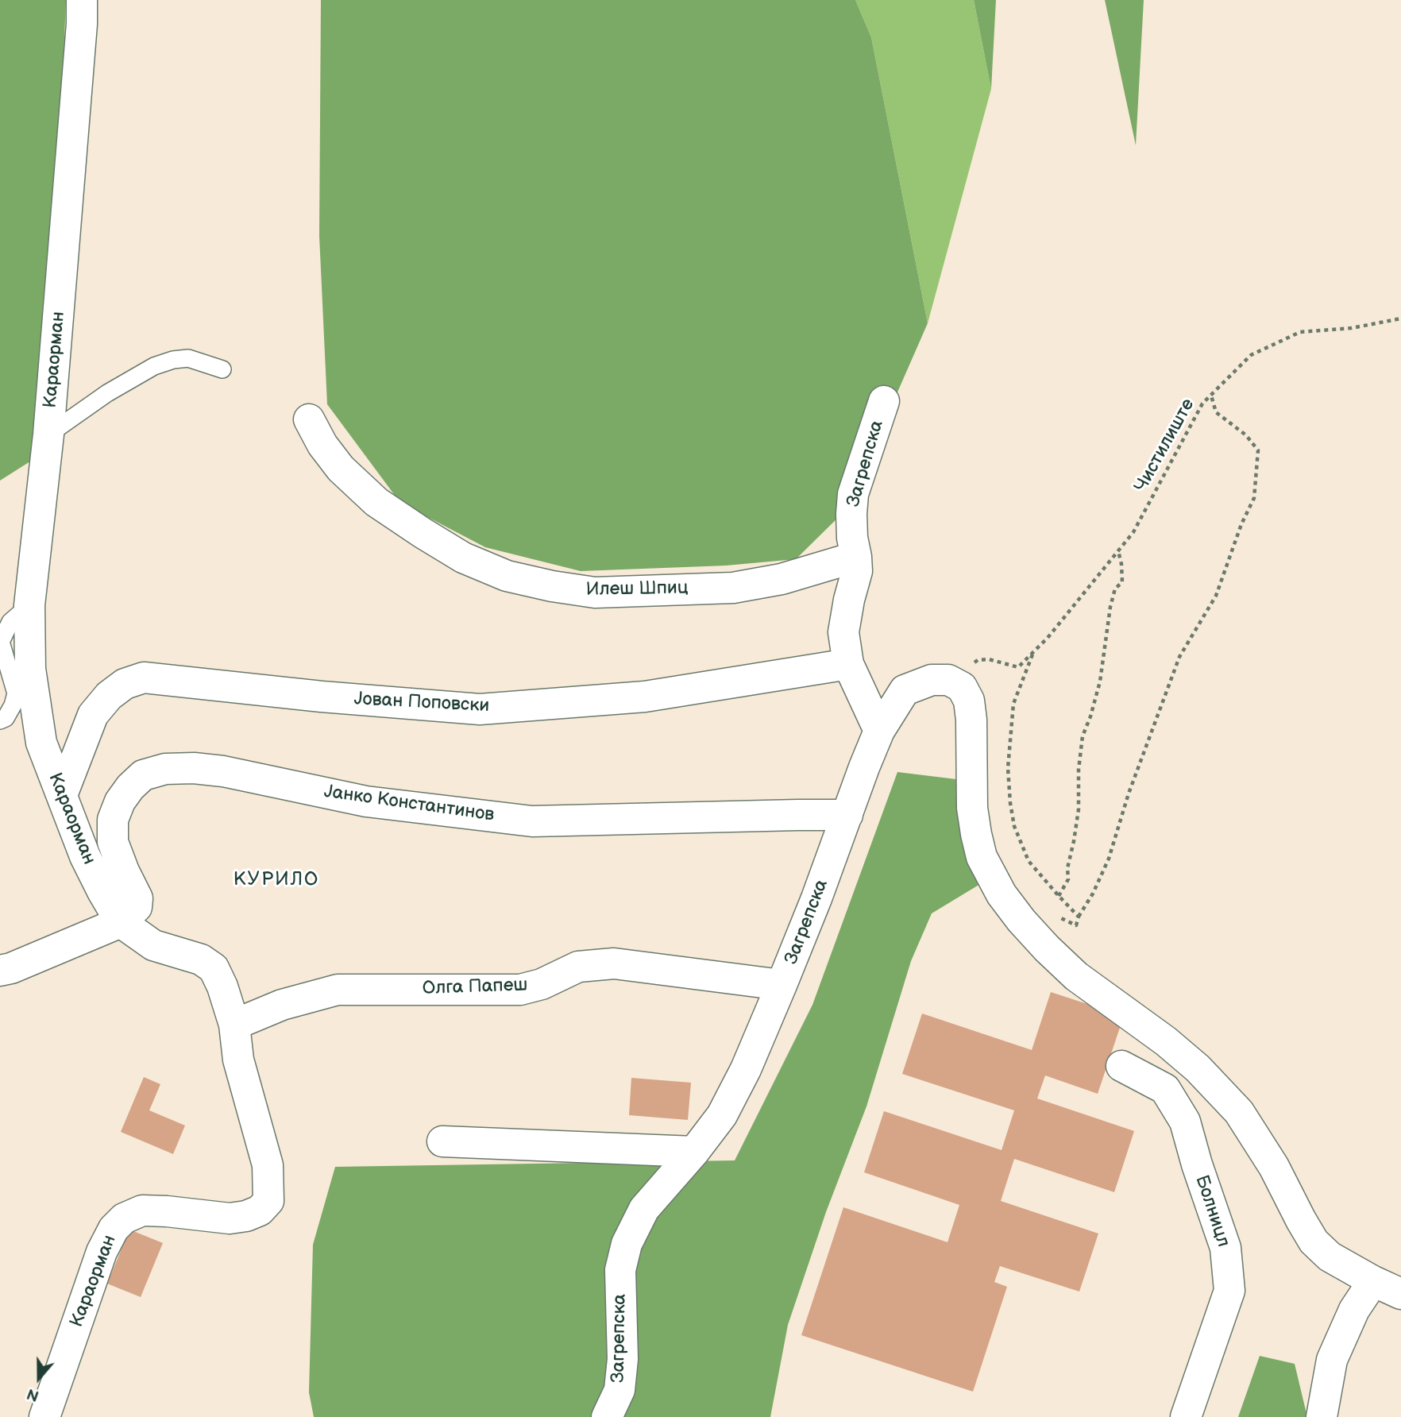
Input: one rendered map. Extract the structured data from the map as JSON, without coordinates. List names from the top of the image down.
{
  "streets": {
    "street": [
      "Караорман",
      "Загрепска",
      "Илеш Шпиц",
      "Јован Поповски",
      "Јанко Константинов",
      "Олга Папеш",
      "Болницл"
    ],
    "path": ["Чистилиште"]
  },
  "crossings": [
    ["Караорман", "Јован Поповски"],
    ["Караорман", "Јанко Константинов"],
    ["Караорман", "Олга Папеш"],
    ["Загрепска", "Илеш Шпиц"],
    ["Загрепска", "Јован Поповски"],
    ["Загрепска", "Јанко Константинов"],
    ["Загрепска", "Олга Папеш"]
  ],
  "districts": ["КУРИЛО"],
  "north": "bottom"
}
